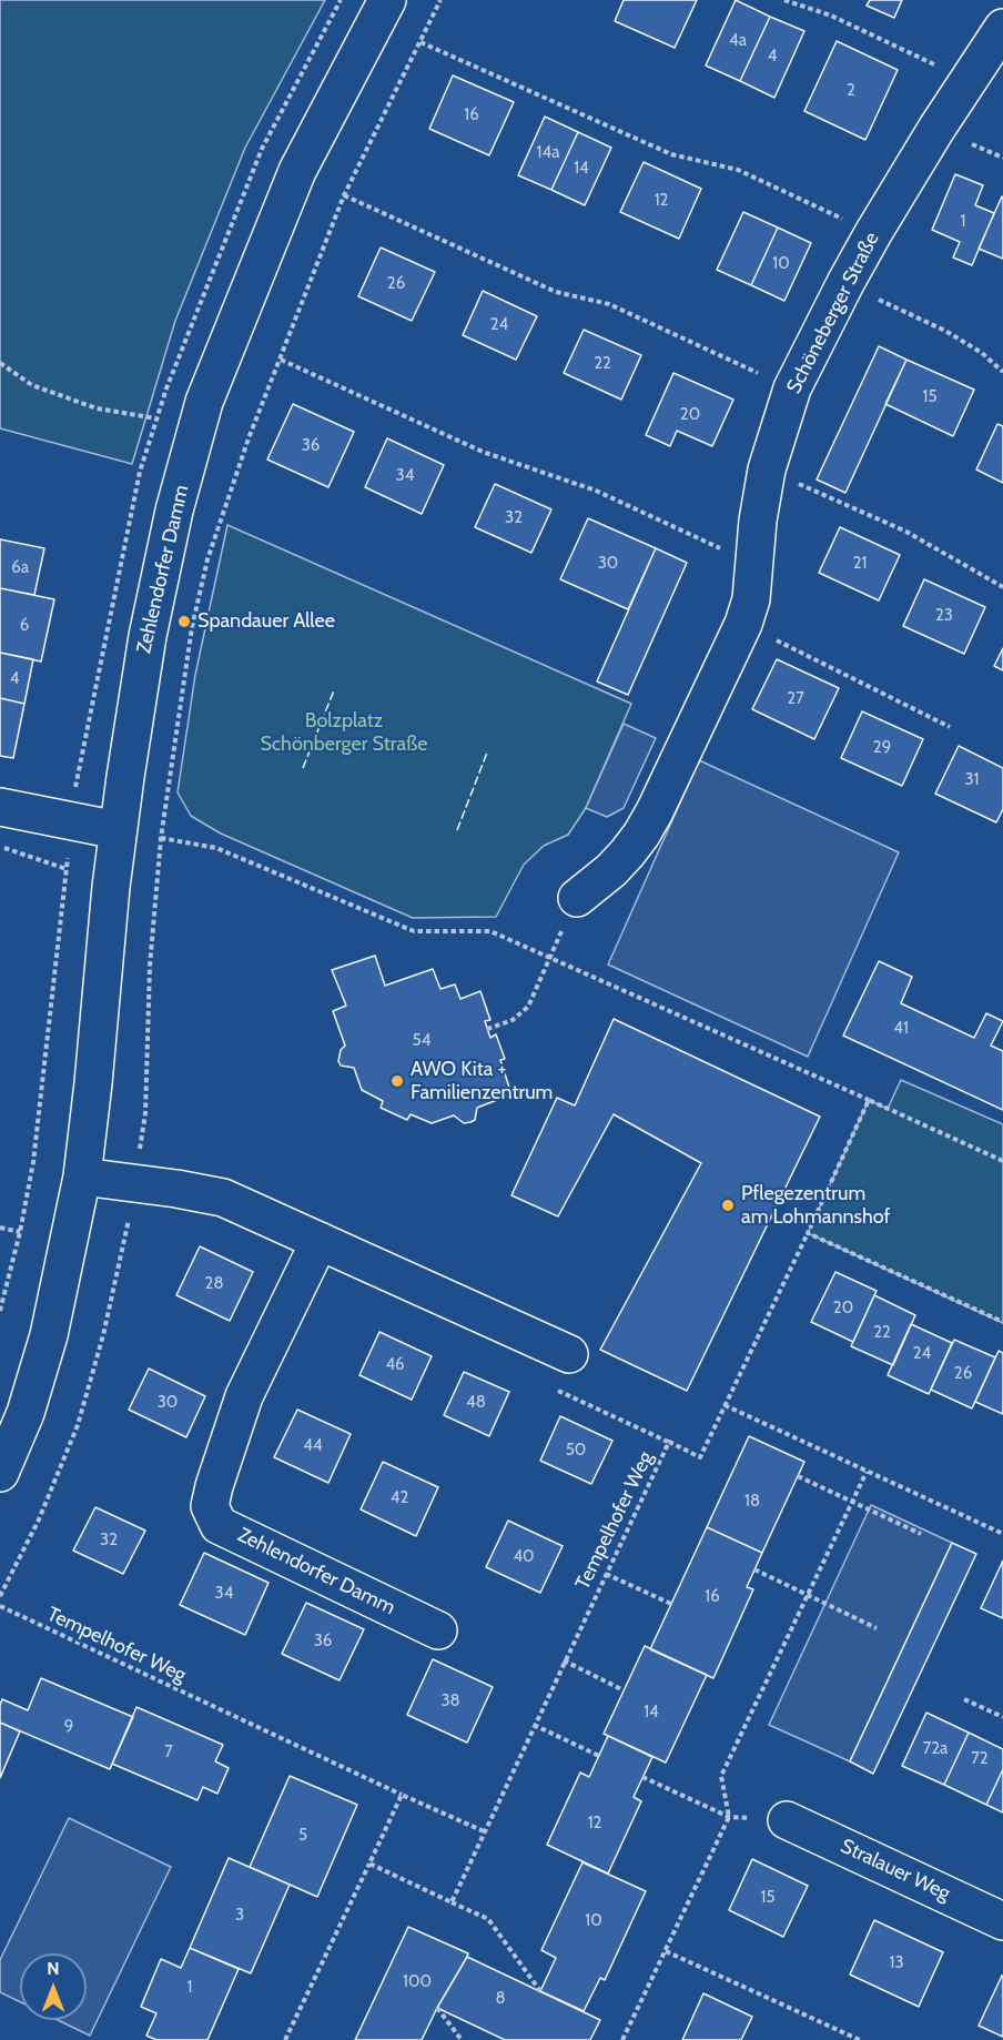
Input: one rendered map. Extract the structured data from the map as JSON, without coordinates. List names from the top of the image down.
{
  "streets": {
    "street": ["Schöneberger Straße", "Zehlendorfer Damm", "Stralauer Weg"],
    "path": ["Tempelhofer Weg"]
  },
  "parks": ["Bolzplatz Schönberger Straße"],
  "places": ["Spandauer Allee", "AWO Kita + Familienzentrum", "Pflegezentrum am Lohmannshof"],
  "house_numbers": [
    "4a",
    "4",
    "2",
    "16",
    "14a",
    "14",
    "12",
    "1",
    "10",
    "26",
    "24",
    "22",
    "15",
    "20",
    "36",
    "34",
    "32",
    "30",
    "21",
    "6a",
    "23",
    "6",
    "4",
    "27",
    "29",
    "31",
    "41",
    "54",
    "28",
    "20",
    "22",
    "24",
    "46",
    "26",
    "30",
    "48",
    "44",
    "50",
    "42",
    "18",
    "32",
    "40",
    "34",
    "16",
    "36",
    "38",
    "14",
    "9",
    "72a",
    "7",
    "72",
    "12",
    "5",
    "15",
    "3",
    "10",
    "13",
    "100",
    "1",
    "8"
  ],
  "north": "top"
}
